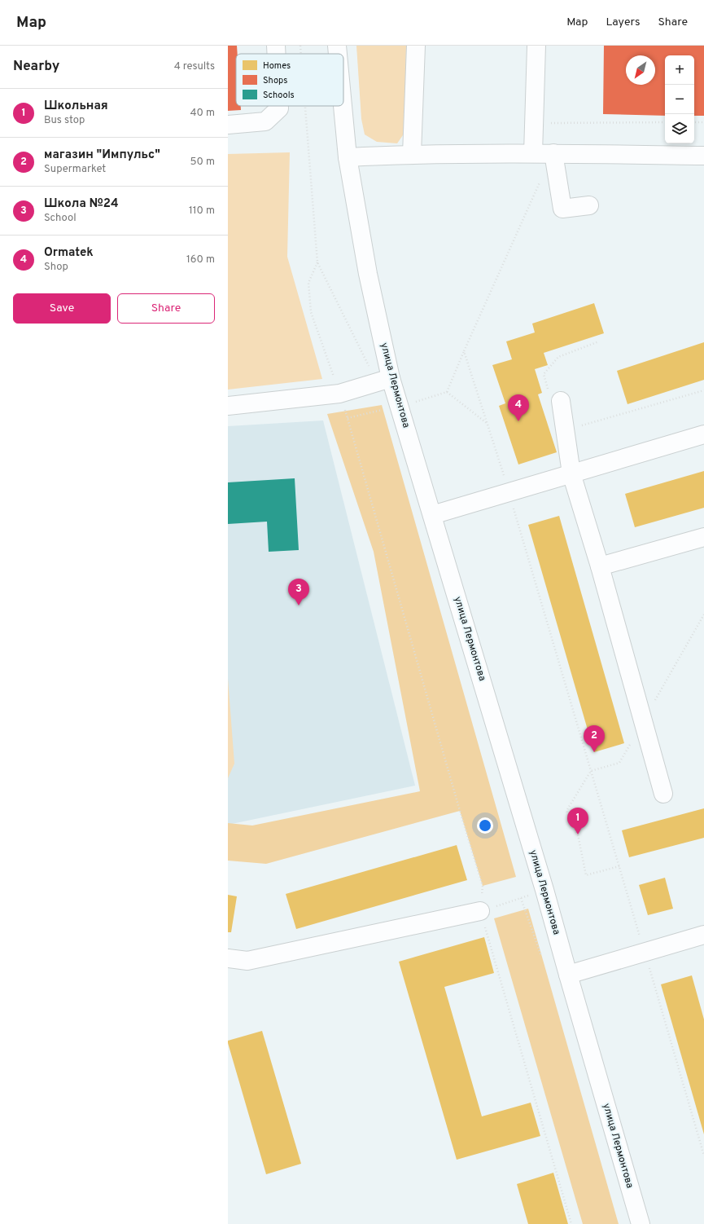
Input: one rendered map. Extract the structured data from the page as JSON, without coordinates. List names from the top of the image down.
{
  "streets": {
    "main road": ["улица Лермонтова"]
  },
  "legend": ["Homes", "Shops", "Schools"],
  "north": "bottom left",
  "page": {
    "header": "Map",
    "nav": ["Map", "Layers", "Share"],
    "heading": ["Nearby", "4 results"],
    "map_buttons": ["+", "−"],
    "list": [
      {
        "mark": "1",
        "name": "Школьная",
        "note": "Bus stop",
        "value": "40 m"
      },
      {
        "mark": "2",
        "name": "магазин \"Импульс\"",
        "note": "Supermarket",
        "value": "50 m"
      },
      {
        "mark": "3",
        "name": "Школа №24",
        "note": "School",
        "value": "110 m"
      },
      {
        "mark": "4",
        "name": "Ormatek",
        "note": "Shop",
        "value": "160 m"
      }
    ],
    "buttons": ["Save", "Share"],
    "pins": [
      "4",
      "3",
      "2",
      "1"
    ]
  }
}
